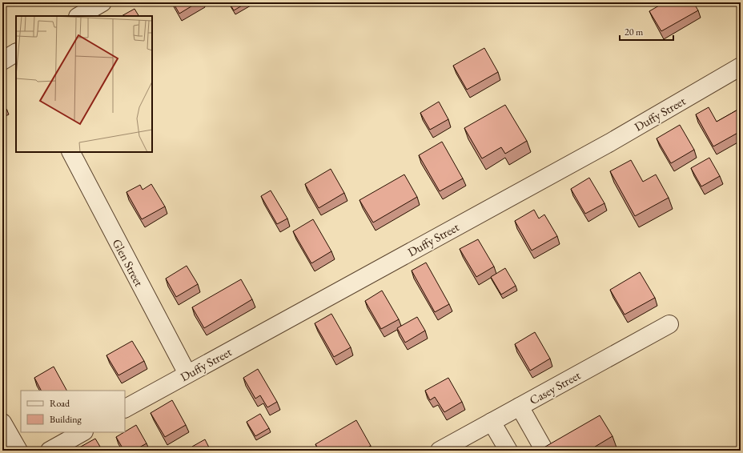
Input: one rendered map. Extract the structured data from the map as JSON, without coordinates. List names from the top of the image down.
{
  "streets": {
    "street": ["Duffy Street", "Glen Street", "Casey Street"]
  },
  "crossings": [
    ["Duffy Street", "Glen Street"]
  ],
  "legend": ["Road", "Building"],
  "scale_bar": "20 m"
}
